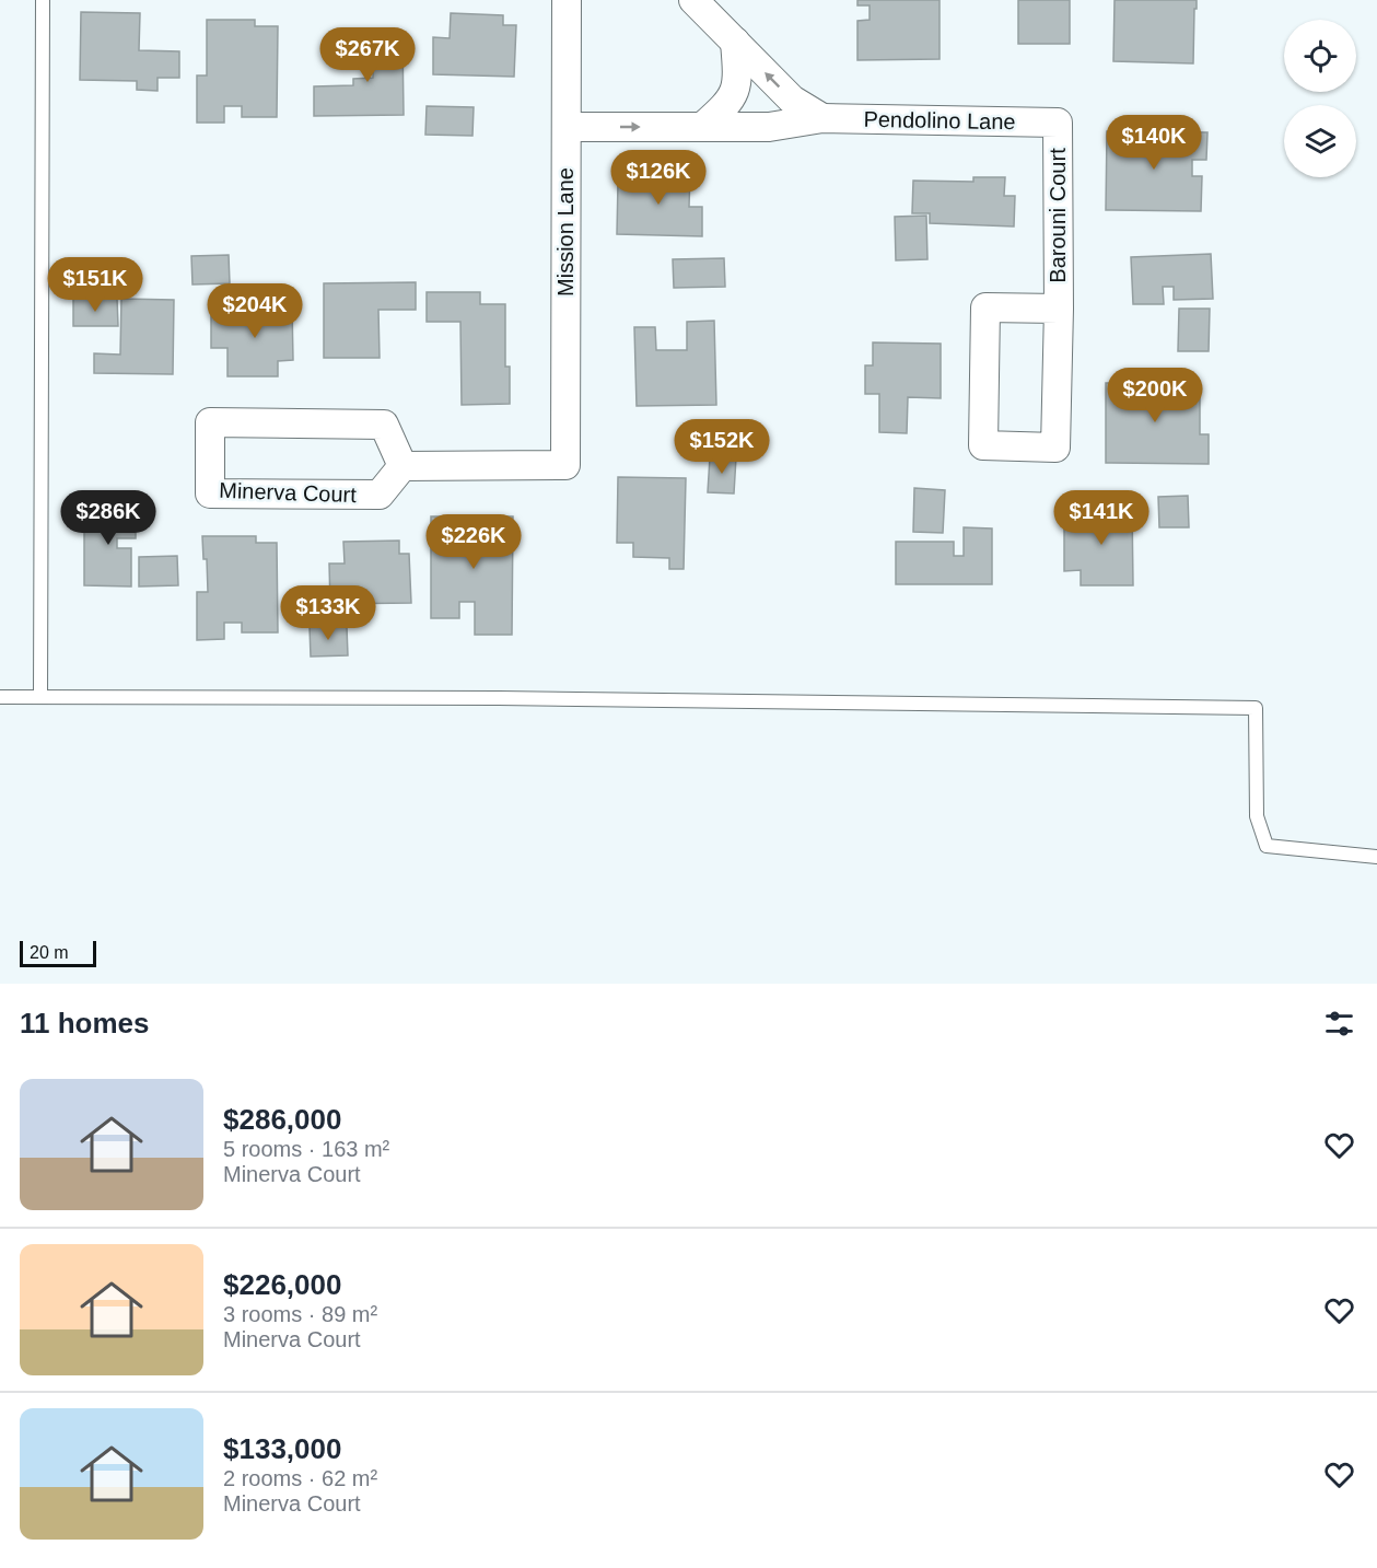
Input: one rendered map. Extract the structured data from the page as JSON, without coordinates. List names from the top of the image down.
{
  "streets": {
    "street": [
      "Pendolino Lane",
      "Barouni Court",
      "Mission Lane",
      "Minerva Court"
    ]
  },
  "crossings": [
    ["Pendolino Lane", "Barouni Court"],
    ["Pendolino Lane", "Mission Lane"],
    ["Mission Lane", "Minerva Court"]
  ],
  "scale_bar": "20 m",
  "page": {
    "price": [
      "$267K",
      "$140K",
      "$126K",
      "$151K",
      "$204K",
      "$200K",
      "$152K",
      "$286K",
      "$141K",
      "$226K",
      "$133K"
    ],
    "scale": "20 m",
    "heading": "11 homes",
    "list": [
      {
        "name": "$286,000",
        "note": "5 rooms · 163 m² · Minerva Court"
      },
      {
        "name": "$226,000",
        "note": "3 rooms · 89 m² · Minerva Court"
      },
      {
        "name": "$133,000",
        "note": "2 rooms · 62 m² · Minerva Court"
      }
    ]
  }
}
